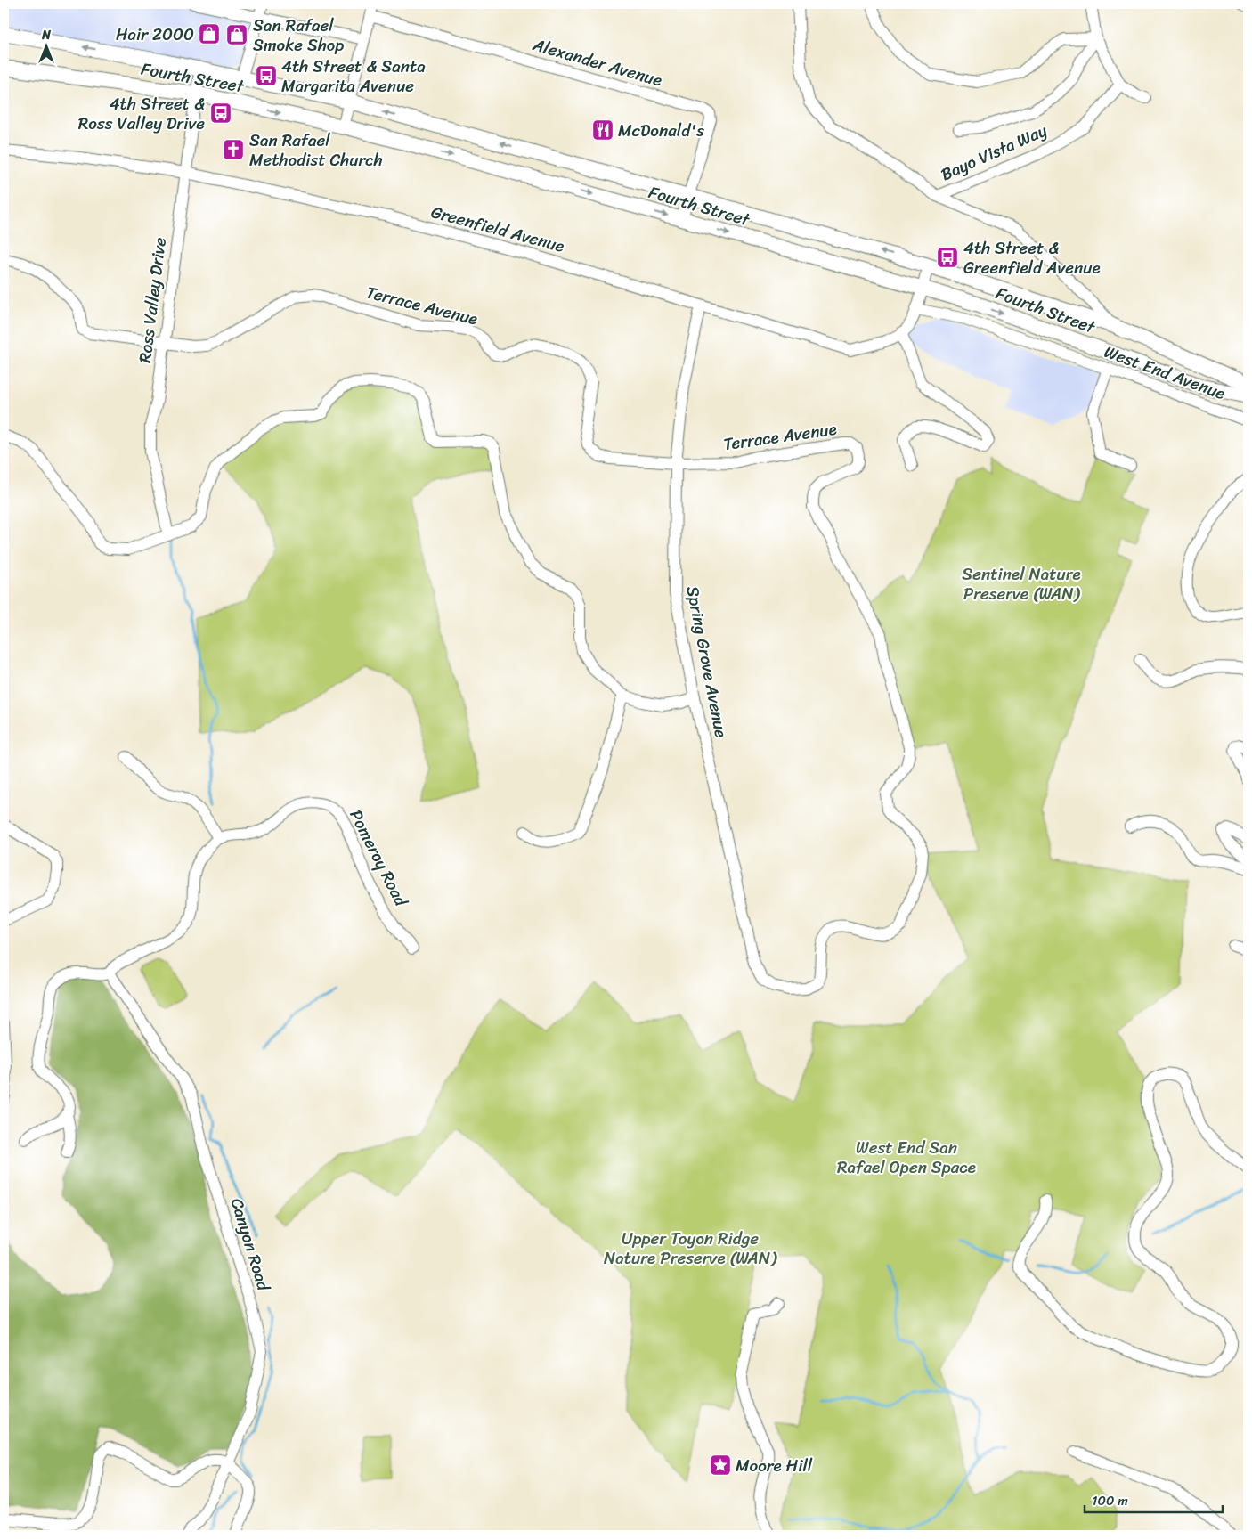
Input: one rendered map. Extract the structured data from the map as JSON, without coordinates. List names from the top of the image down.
{
  "streets": {
    "main road": ["Fourth Street"],
    "street": [
      "Alexander Avenue",
      "Bayo Vista Way",
      "Greenfield Avenue",
      "Ross Valley Drive",
      "Terrace Avenue",
      "West End Avenue",
      "Spring Grove Avenue",
      "Pomeroy Road",
      "Canyon Road"
    ]
  },
  "crossings": [
    ["Alexander Avenue", "Fourth Street"],
    ["Fourth Street", "Greenfield Avenue"],
    ["Fourth Street", "Ross Valley Drive"],
    ["Greenfield Avenue", "Ross Valley Drive"],
    ["Greenfield Avenue", "West End Avenue"],
    ["Greenfield Avenue", "Spring Grove Avenue"],
    ["Ross Valley Drive", "Terrace Avenue"],
    ["Terrace Avenue", "Spring Grove Avenue"]
  ],
  "parks": ["Sentinel Nature Preserve (WAN)", "West End San Rafael Open Space", "Upper Toyon Ridge Nature Preserve (WAN)"],
  "places": {
    "shop": ["Hair 2000", "San Rafael Smoke Shop"],
    "bus stop": ["4th Street & Santa Margarita Avenue", "4th Street & Ross Valley Drive", "4th Street & Greenfield Avenue"],
    "restaurant": ["McDonald's"],
    "church": ["San Rafael Methodist Church"],
    "place": ["Moore Hill"]
  },
  "scale_bar": "100 m",
  "north": "top"
}
